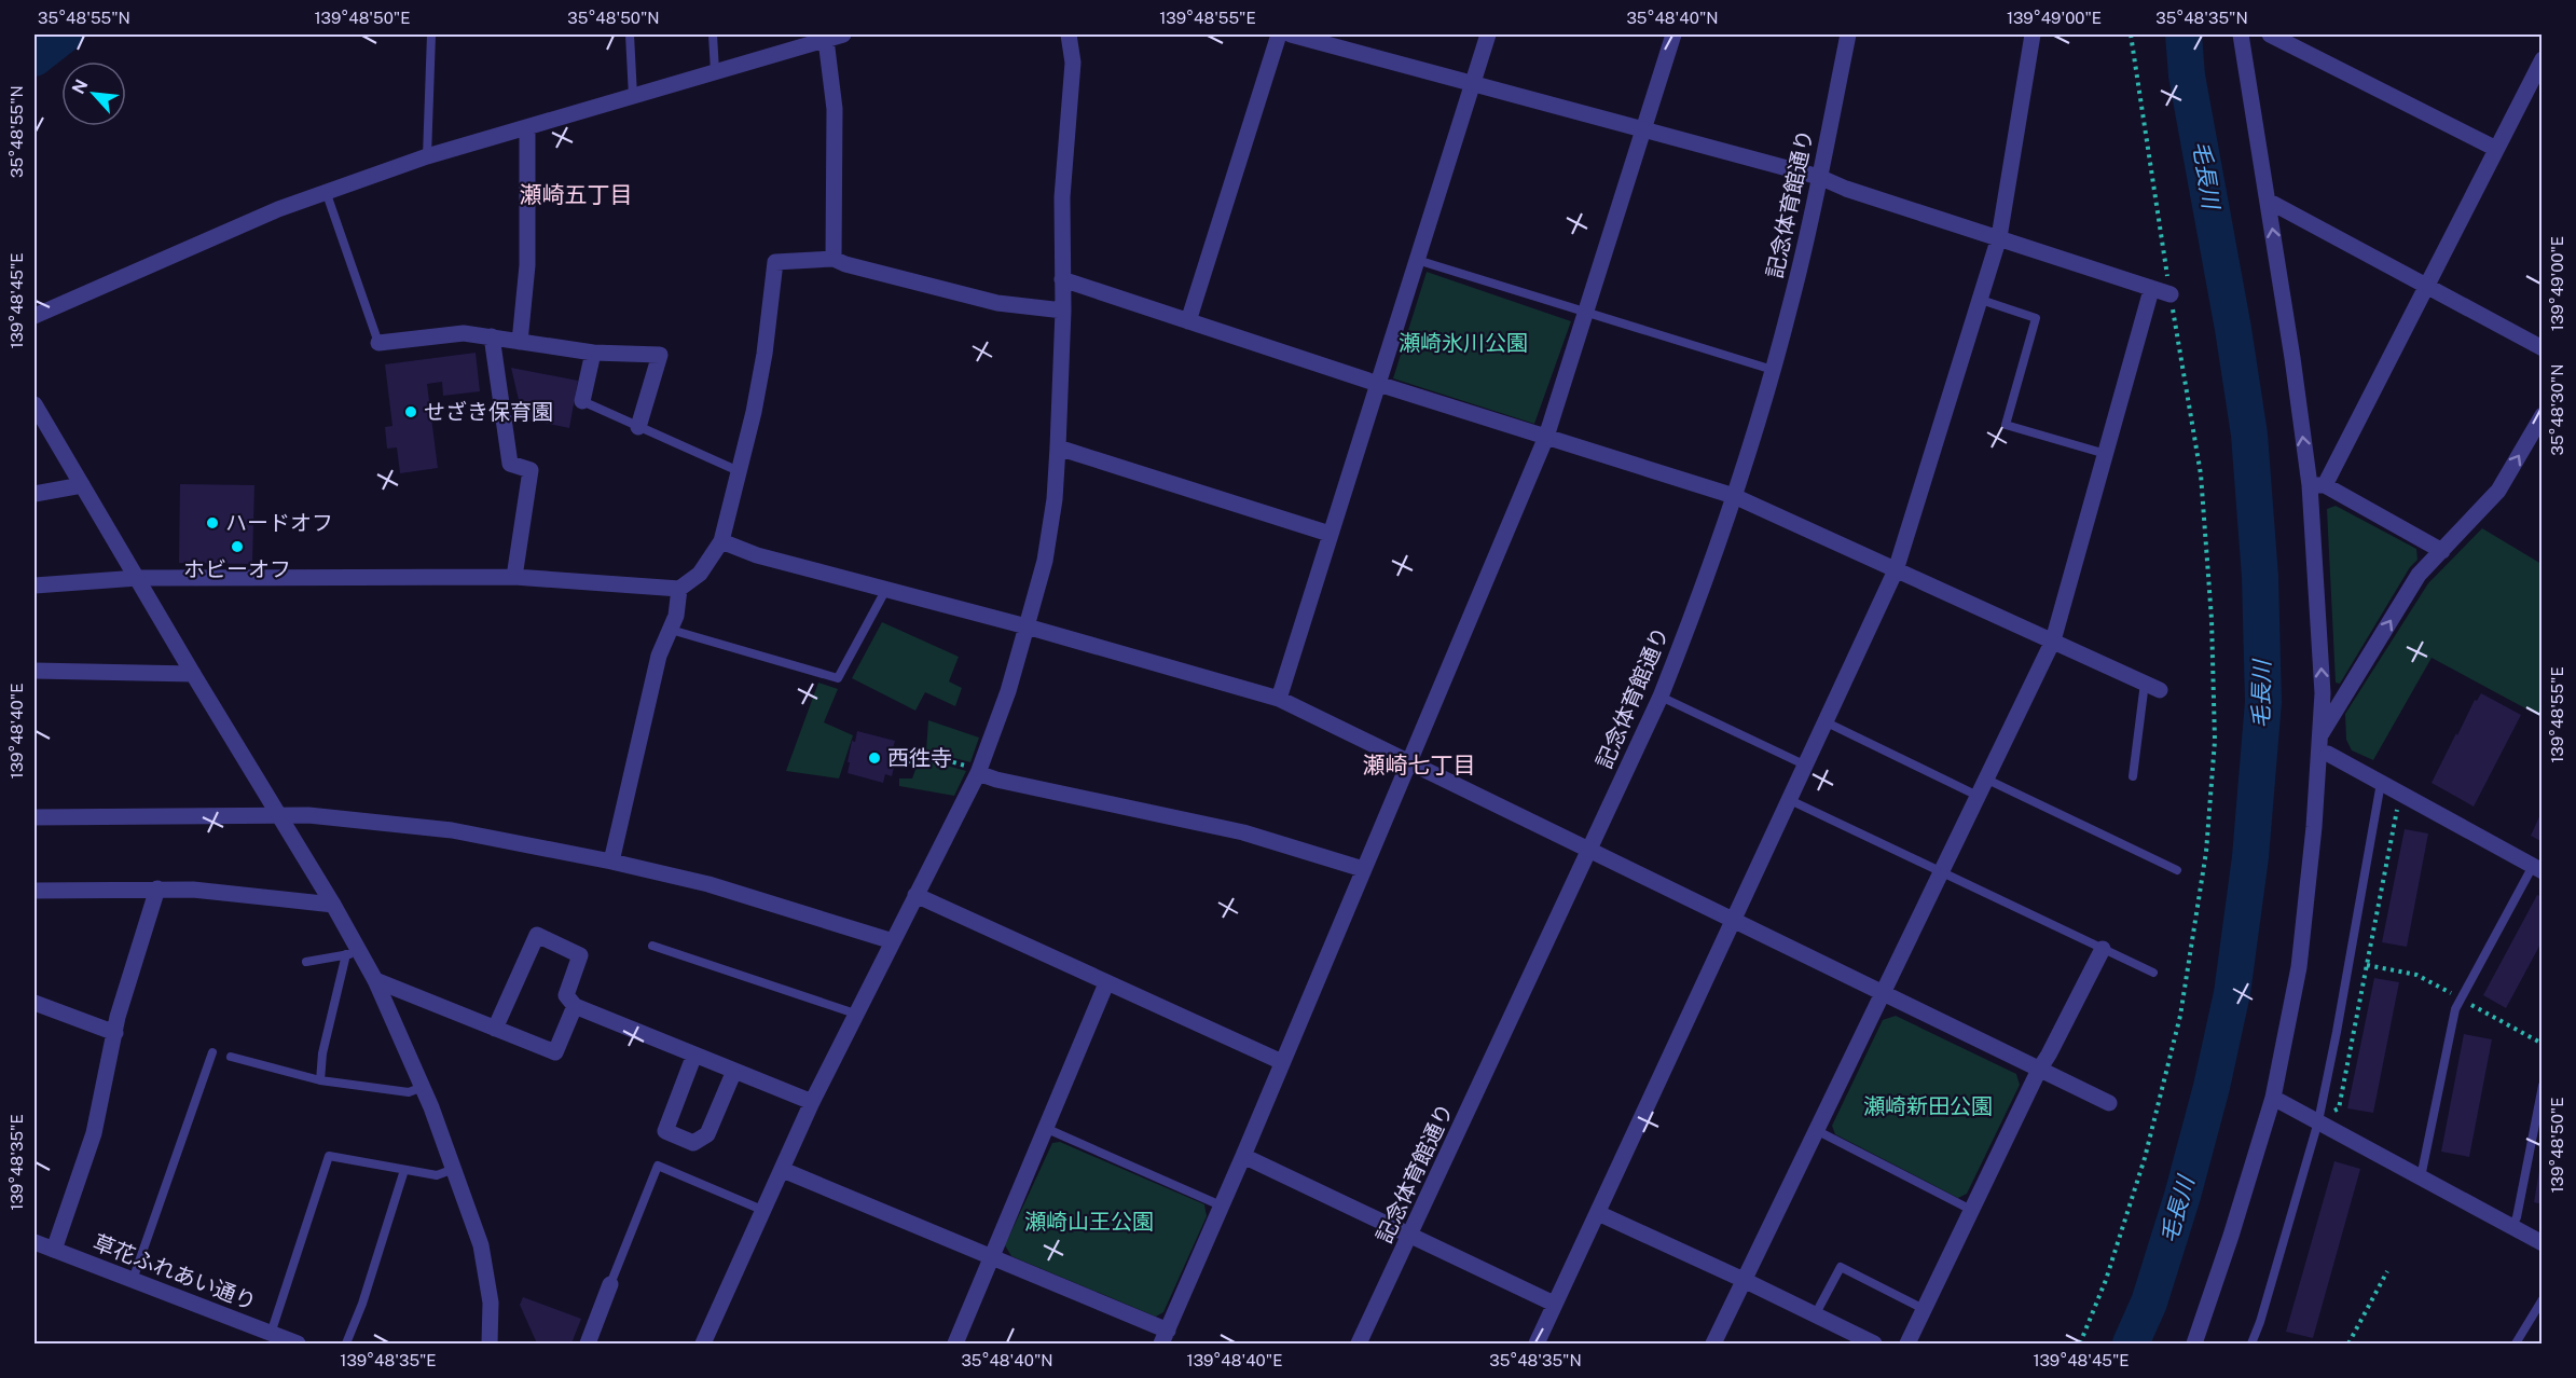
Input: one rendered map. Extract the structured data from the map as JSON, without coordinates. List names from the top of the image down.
{
  "streets": {
    "street": ["記念体育館通り", "草花ふれあい通り"]
  },
  "districts": ["瀬崎五丁目", "瀬崎七丁目"],
  "water": ["毛長川"],
  "parks": ["瀬崎氷川公園", "瀬崎新田公園", "瀬崎山王公園"],
  "places": [
    "せざき保育園",
    "ハードオフ",
    "ホビーオフ",
    "西徃寺"
  ],
  "north": "top left",
  "coordinates": [
    "35°48'55\"N",
    "139°48'50\"E",
    "35°48'50\"N",
    "139°48'55\"E",
    "35°48'40\"N",
    "139°49'00\"E",
    "35°48'35\"N",
    "139°48'45\"E",
    "35°48'30\"N",
    "139°48'40\"E",
    "139°48'35\"E"
  ]
}
